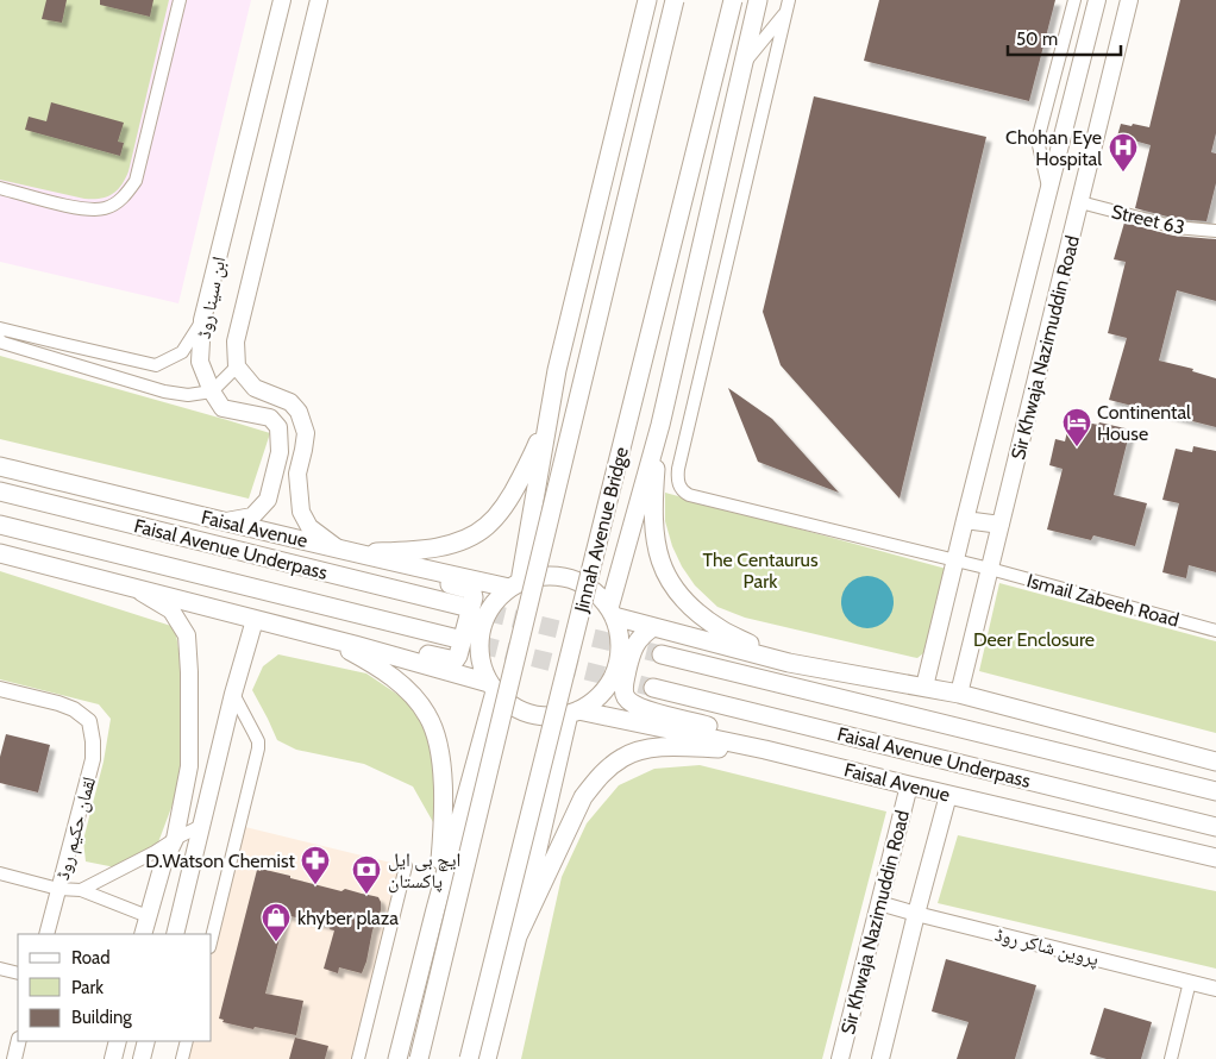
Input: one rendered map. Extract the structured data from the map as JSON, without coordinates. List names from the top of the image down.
{
  "streets": {
    "main road": [
      "ابن سینا روڈ",
      "Sir Khwaja Nazimuddin Road",
      "Faisal Avenue",
      "Jinnah Avenue Bridge",
      "Faisal Avenue Underpass"
    ],
    "street": [
      "Street 63",
      "Ismail Zabeeh Road",
      "لقمان حکیم روڈ",
      "پروین شاکر روڈ"
    ]
  },
  "crossings": [
    ["Street 63", "Sir Khwaja Nazimuddin Road"],
    ["ابن سینا روڈ", "Faisal Avenue"],
    ["Sir Khwaja Nazimuddin Road", "Faisal Avenue"],
    ["Sir Khwaja Nazimuddin Road", "Ismail Zabeeh Road"],
    ["Sir Khwaja Nazimuddin Road", "پروین شاکر روڈ"]
  ],
  "parks": ["The Centaurus Park", "Deer Enclosure"],
  "places": {
    "hospital": ["Chohan Eye Hospital"],
    "hotel": ["Continental House"],
    "pharmacy": ["D.Watson Chemist"],
    "bank": ["ایچ بی ایل پاکستان"],
    "shop": ["khyber plaza"]
  },
  "legend": ["Road", "Park", "Building"],
  "scale_bar": "50 m"
}
